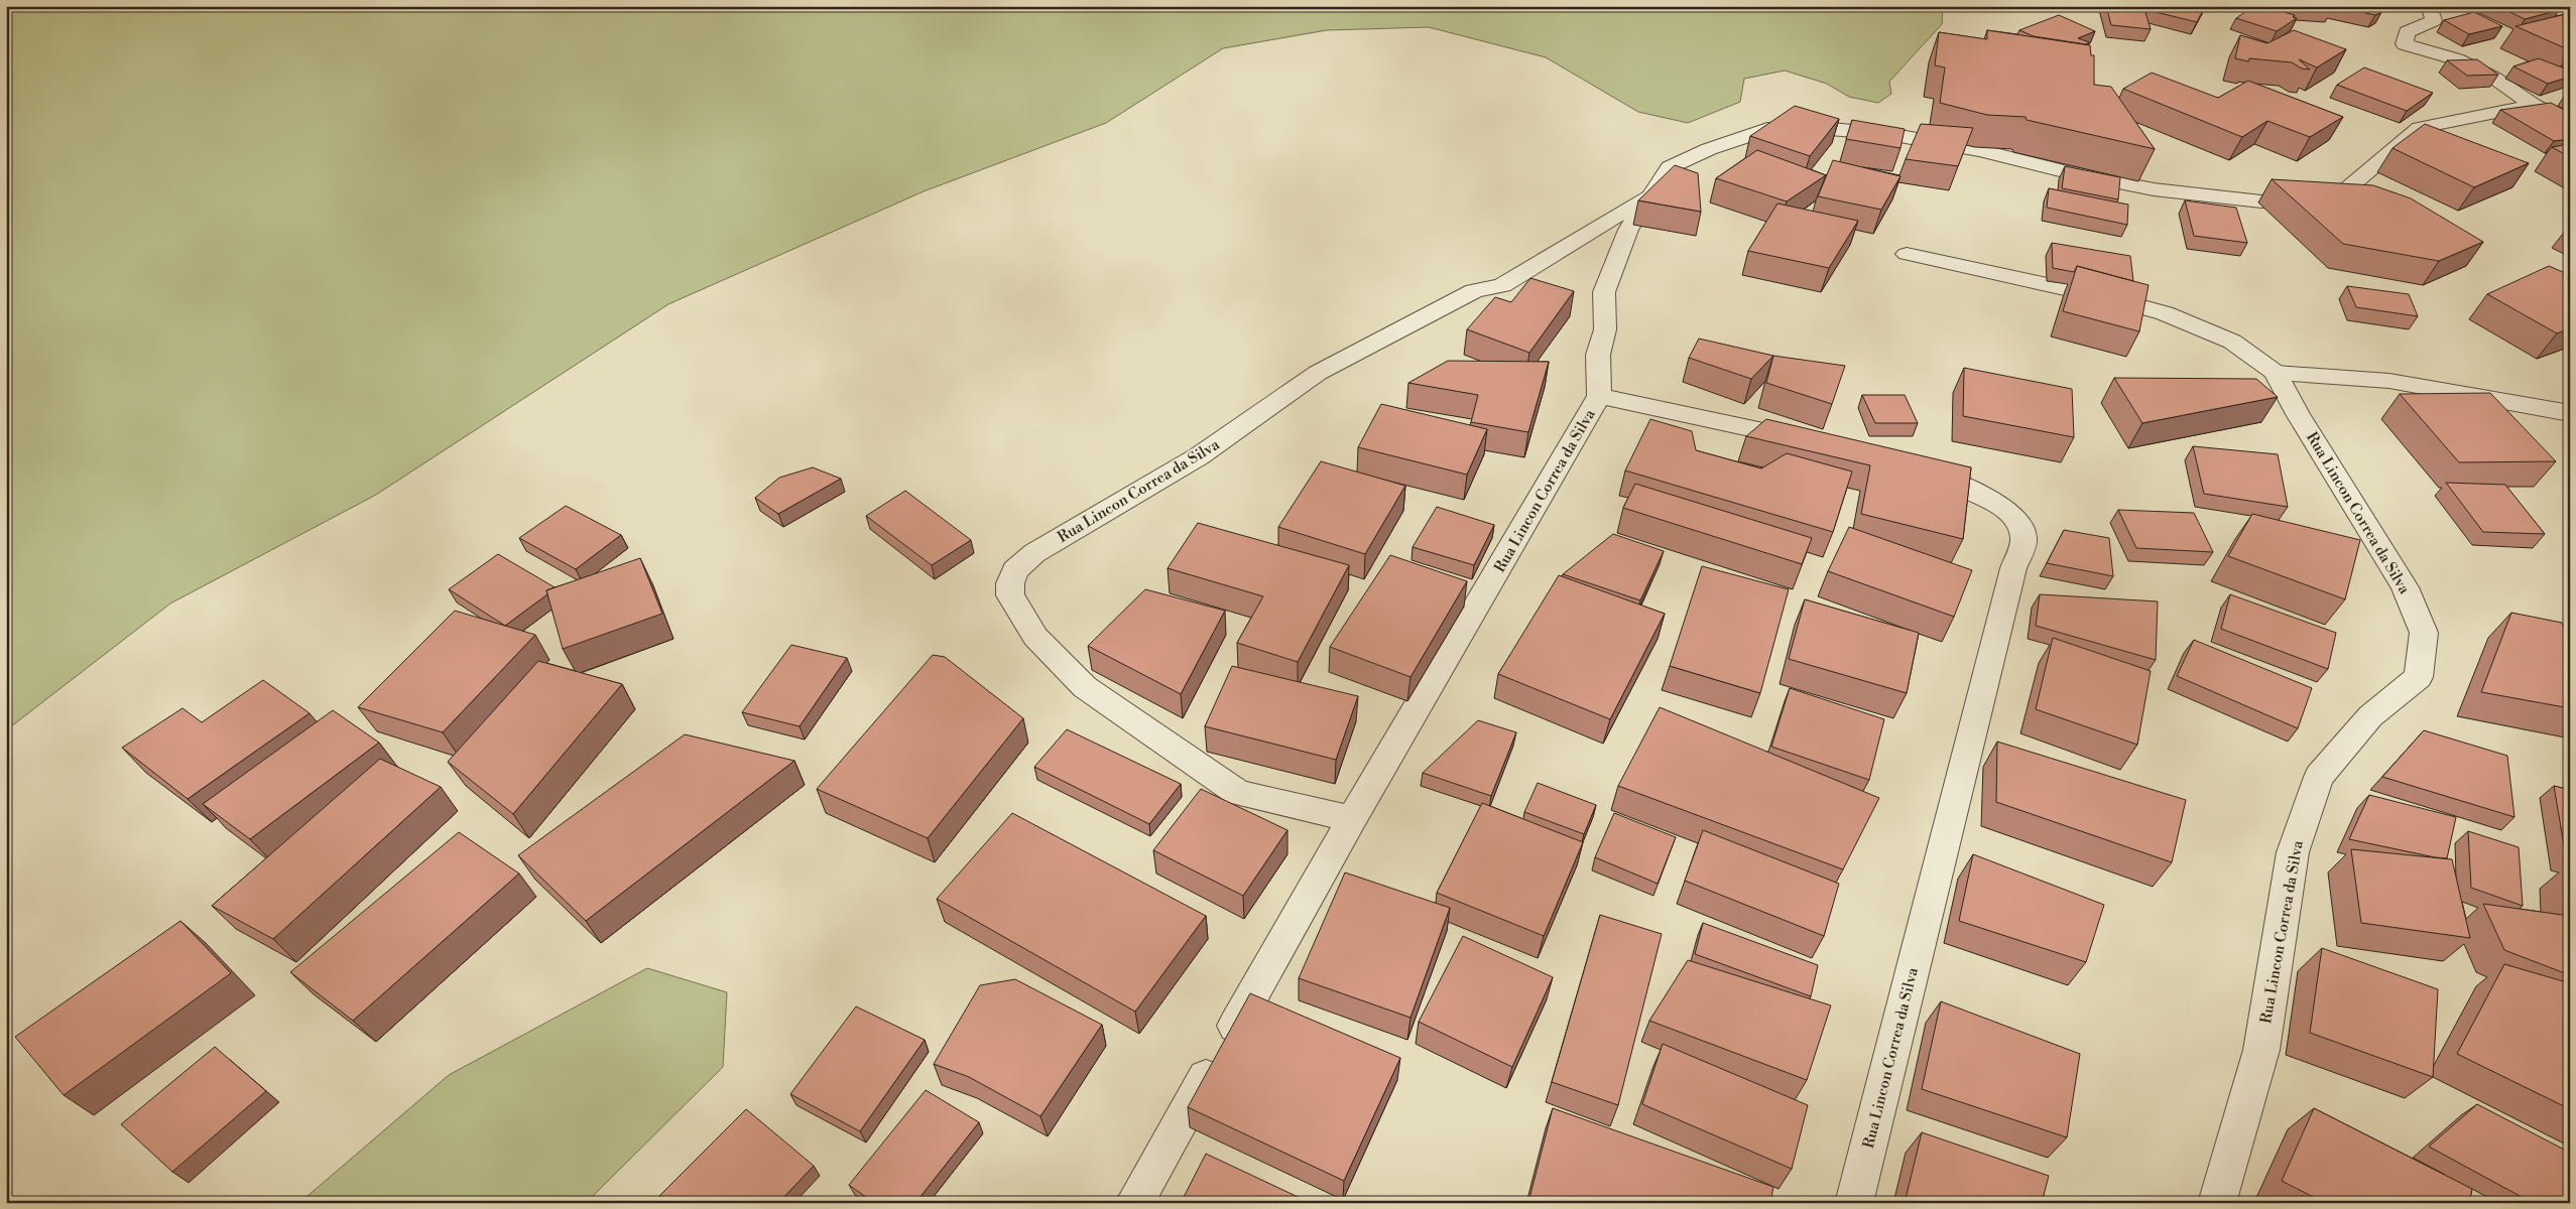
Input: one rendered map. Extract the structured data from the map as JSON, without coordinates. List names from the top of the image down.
{
  "streets": {
    "street": ["Rua Lincon Correa da Silva"]
  }
}
